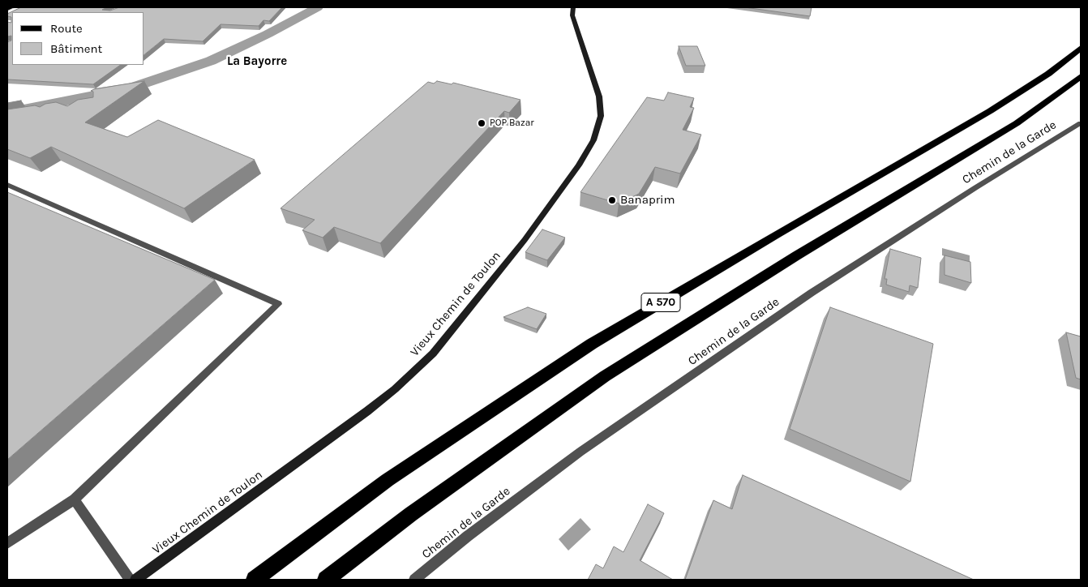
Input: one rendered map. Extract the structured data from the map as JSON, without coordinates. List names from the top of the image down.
{
  "streets": {
    "highway": ["A 570"],
    "street": ["Chemin de la Garde", "Vieux Chemin de Toulon"]
  },
  "districts": ["La Bayorre"],
  "places": ["POP Bazar", "Banaprim"],
  "legend": ["Route", "Bâtiment"]
}
